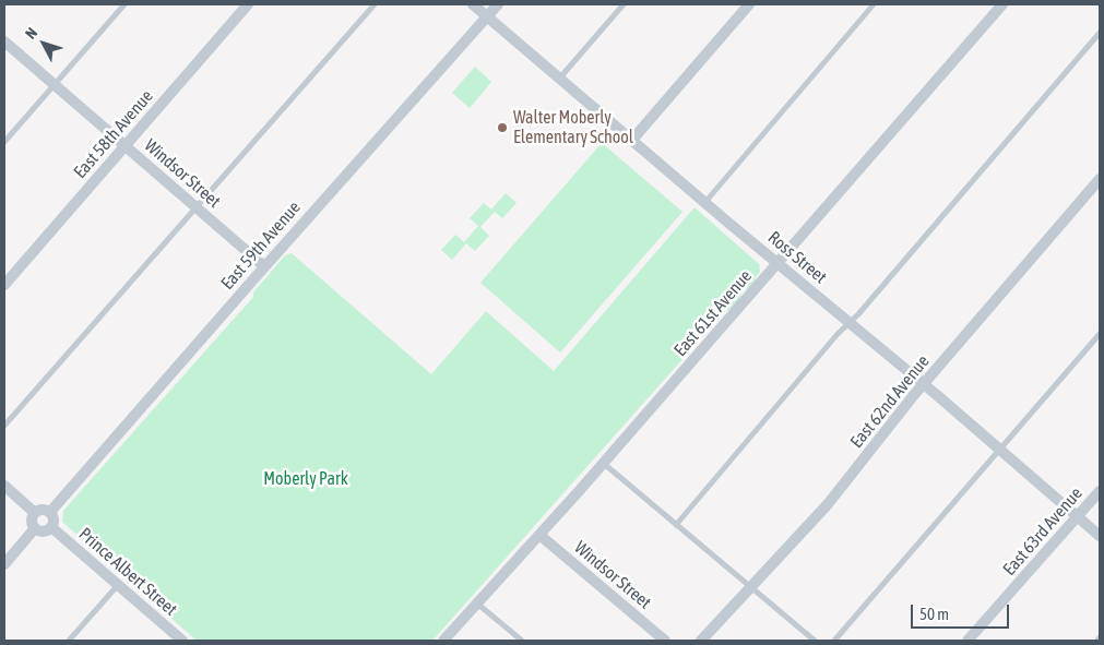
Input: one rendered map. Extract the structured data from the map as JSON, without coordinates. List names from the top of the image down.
{
  "streets": {
    "street": [
      "East 58th Avenue",
      "Windsor Street",
      "East 59th Avenue",
      "Ross Street",
      "East 61st Avenue",
      "East 62nd Avenue",
      "East 63rd Avenue",
      "Prince Albert Street"
    ]
  },
  "crossings": [
    ["East 58th Avenue", "Windsor Street"],
    ["Windsor Street", "East 59th Avenue"],
    ["Windsor Street", "East 61st Avenue"],
    ["East 59th Avenue", "Ross Street"],
    ["East 59th Avenue", "Prince Albert Street"],
    ["Ross Street", "East 61st Avenue"],
    ["Ross Street", "East 62nd Avenue"],
    ["Ross Street", "East 63rd Avenue"]
  ],
  "parks": ["Moberly Park"],
  "places": ["Walter Moberly Elementary School"],
  "scale_bar": "50 m",
  "north": "top left"
}
